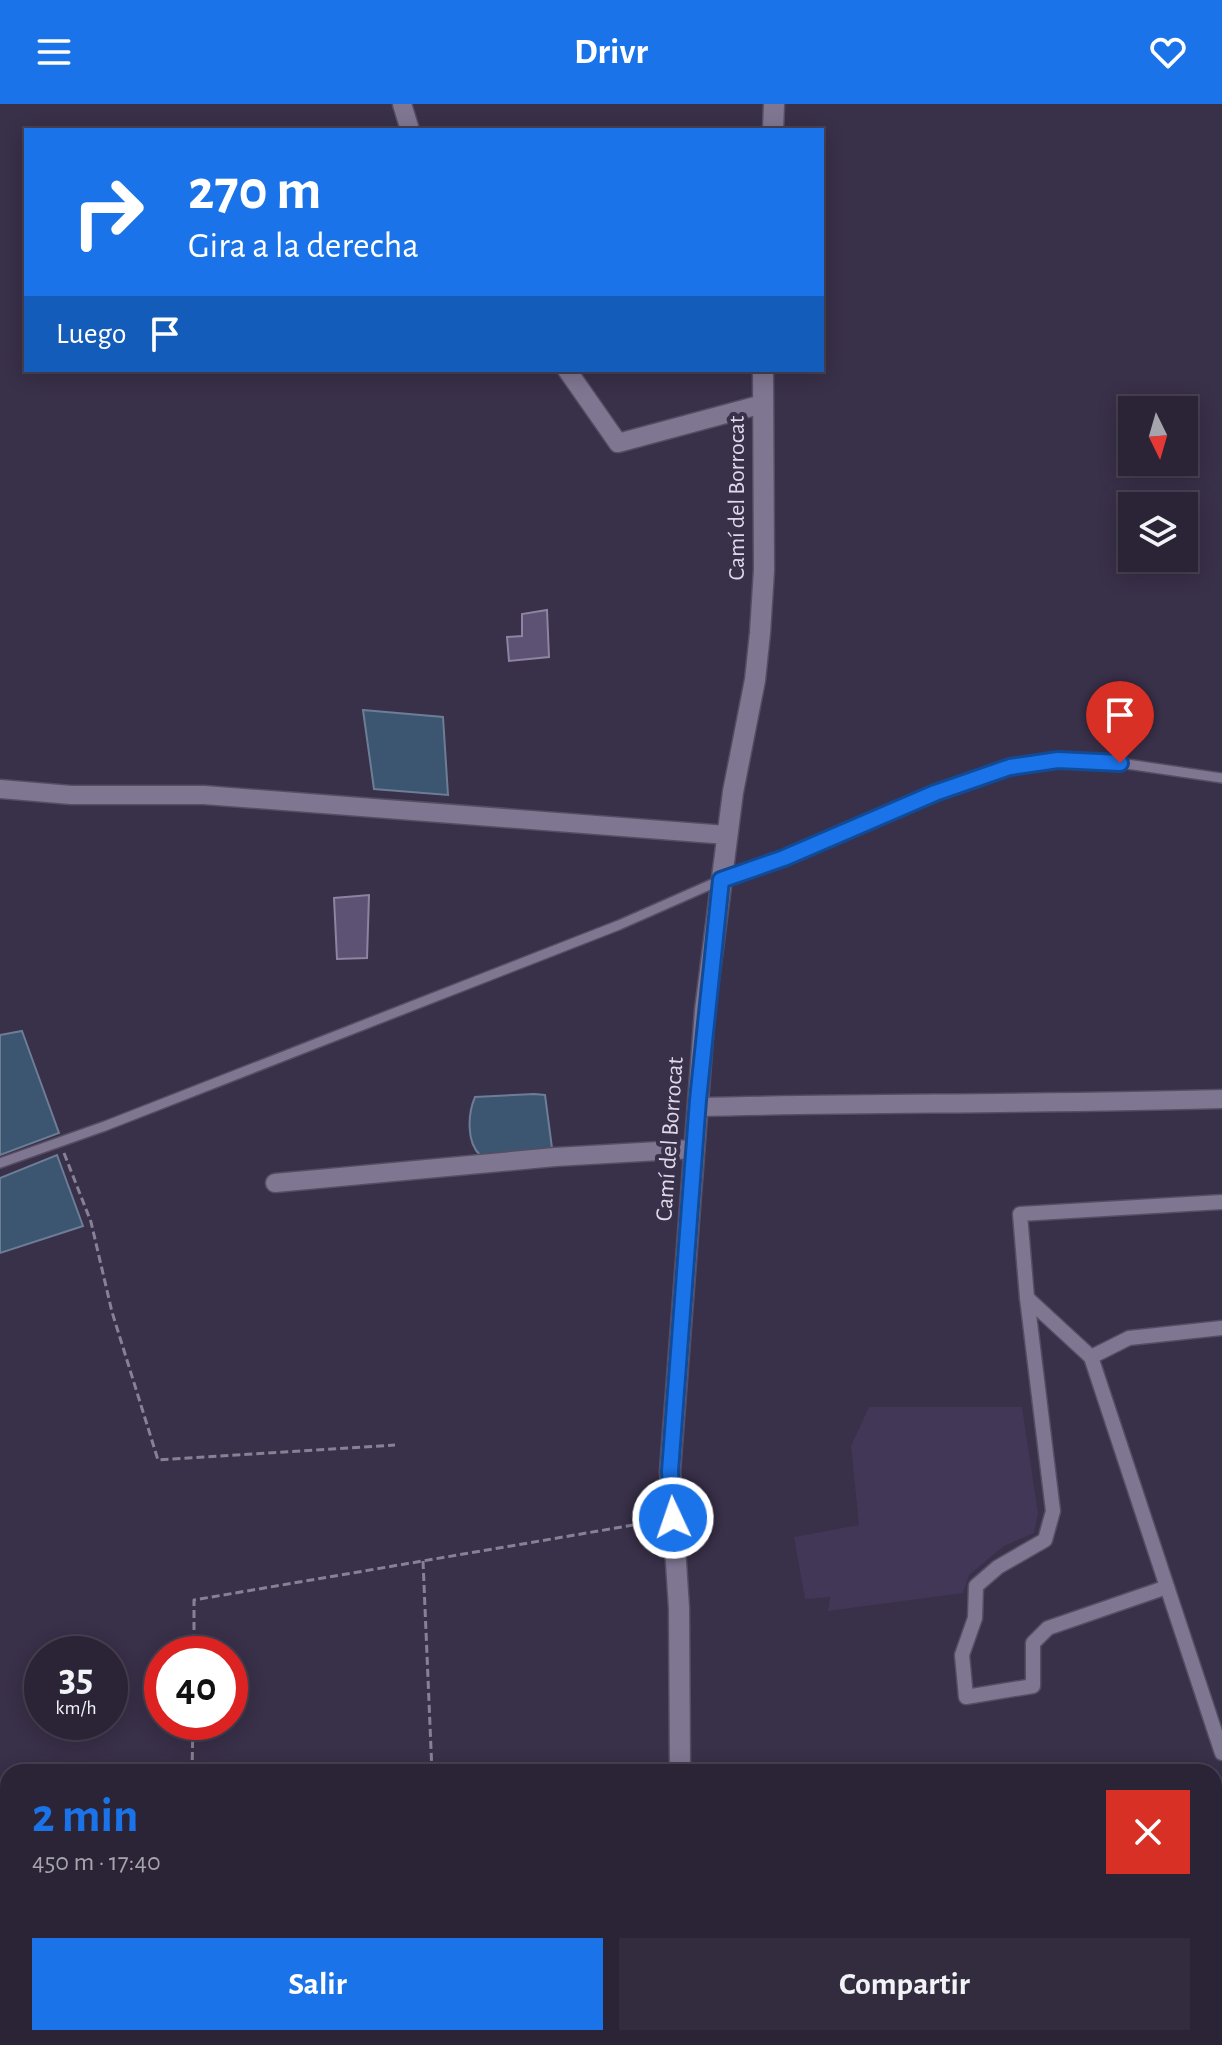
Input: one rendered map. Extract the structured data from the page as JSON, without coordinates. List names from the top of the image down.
{
  "streets": {
    "street": ["Camí del Borrocat"]
  },
  "north": "bottom",
  "page": {
    "header": "Drivr",
    "turn": ["270 m", "Gira a la derecha"],
    "then": "Luego",
    "speed": "35 km/h",
    "limit": "40",
    "heading": ["2 min", "450 m · 17:40"],
    "buttons": ["Salir", "Compartir"]
  }
}
